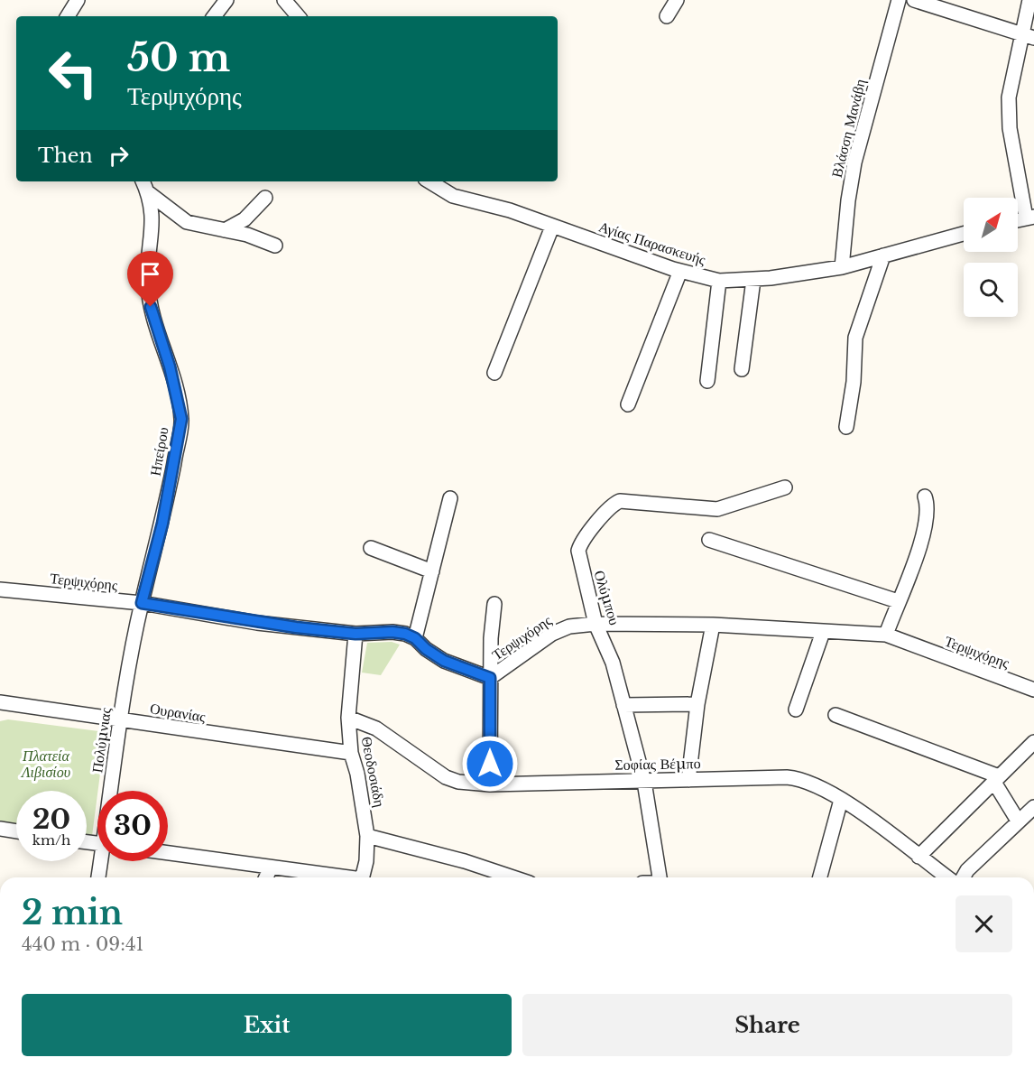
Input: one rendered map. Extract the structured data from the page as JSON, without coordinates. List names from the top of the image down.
{
  "streets": {
    "street": [
      "Βλάσση Μανάβη",
      "Αγίας Παρασκευής",
      "Ηπείρου",
      "Τερψιχόρης",
      "Ολύμπου",
      "Ουρανίας",
      "Πολύμνιας",
      "Σοφίας Βέμπο",
      "Θεοδοσιάδη"
    ]
  },
  "crossings": [
    ["Βλάσση Μανάβη", "Αγίας Παρασκευής"],
    ["Ηπείρου", "Τερψιχόρης"],
    ["Ηπείρου", "Πολύμνιας"],
    ["Τερψιχόρης", "Ολύμπου"],
    ["Τερψιχόρης", "Πολύμνιας"],
    ["Τερψιχόρης", "Θεοδοσιάδη"],
    ["Ολύμπου", "Σοφίας Βέμπο"],
    ["Ουρανίας", "Πολύμνιας"],
    ["Ουρανίας", "Θεοδοσιάδη"],
    ["Σοφίας Βέμπο", "Θεοδοσιάδη"]
  ],
  "parks": ["Πλατεία Λιβισίου"],
  "north": "top right",
  "page": {
    "turn": ["50 m", "Τερψιχόρης"],
    "then": "Then",
    "speed": "20 km/h",
    "limit": "30",
    "heading": ["2 min", "440 m · 09:41"],
    "buttons": ["Exit", "Share"]
  }
}
